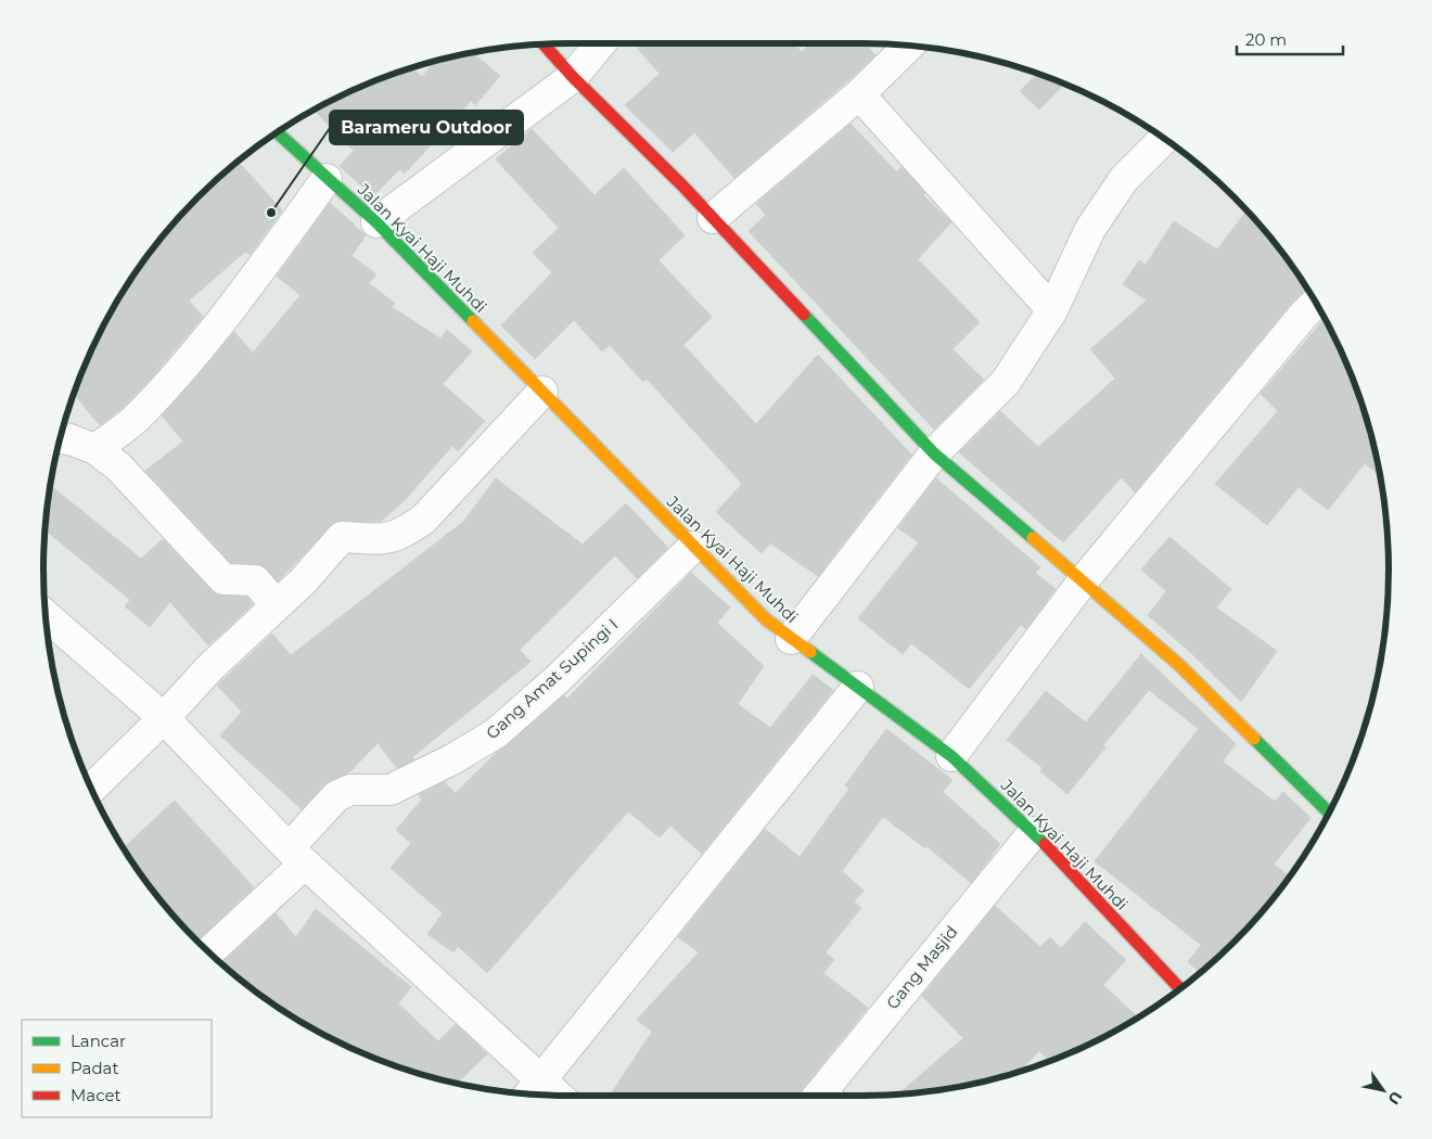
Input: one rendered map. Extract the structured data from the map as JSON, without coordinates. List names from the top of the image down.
{
  "streets": {
    "street": ["Jalan Kyai Haji Muhdi", "Gang Amat Supingi I", "Gang Masjid"]
  },
  "crossings": [
    ["Jalan Kyai Haji Muhdi", "Gang Amat Supingi I"],
    ["Jalan Kyai Haji Muhdi", "Gang Masjid"]
  ],
  "places": ["Barameru Outdoor"],
  "legend": ["Lancar", "Padat", "Macet"],
  "scale_bar": "20 m",
  "north": "bottom right"
}
